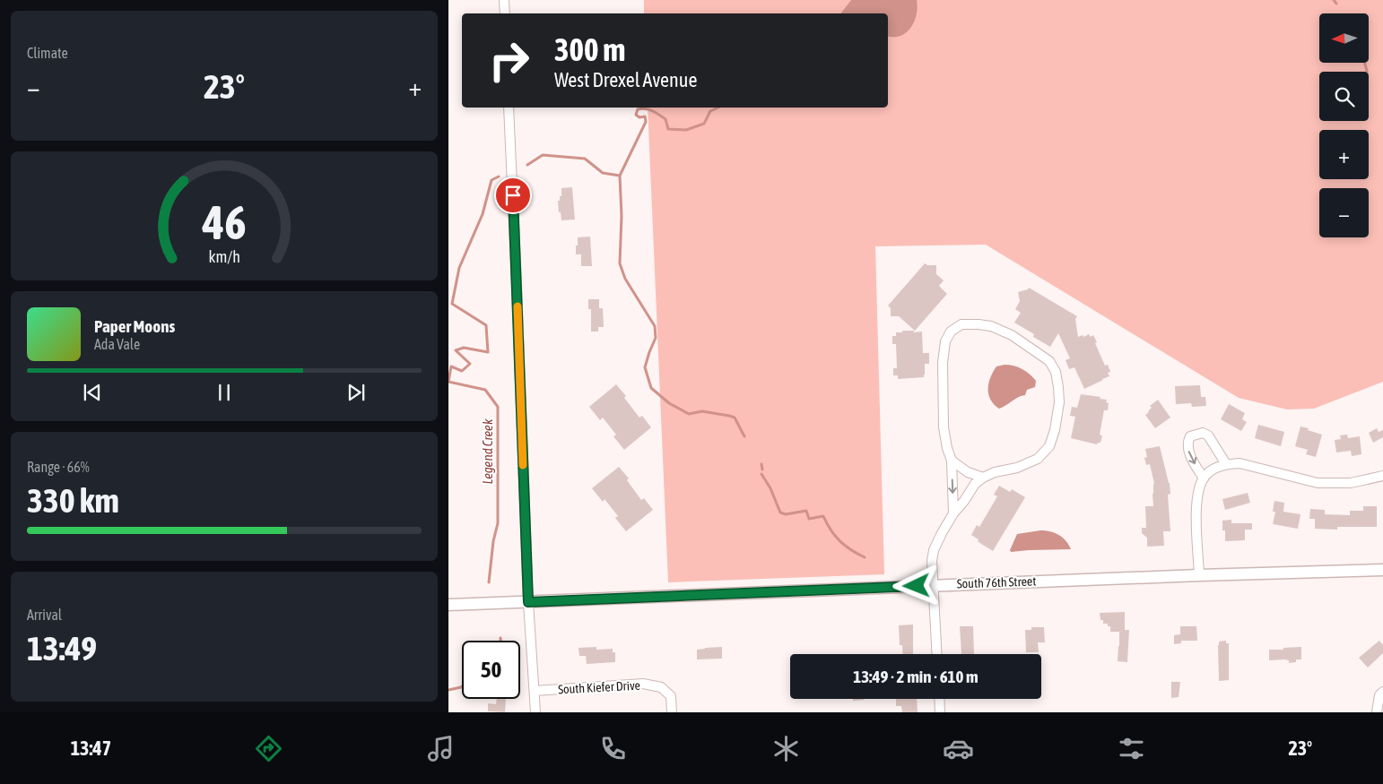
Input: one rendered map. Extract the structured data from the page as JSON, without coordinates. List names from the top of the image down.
{
  "streets": {
    "main road": ["South 76th Street"],
    "street": ["South Kiefer Drive"]
  },
  "water": ["Legend Creek"],
  "north": "left",
  "page": {
    "tile": [
      "Climate",
      ["Range · 66%", "330 km"],
      ["Arrival", "13:49"]
    ],
    "map_buttons": ["+", "−"],
    "turn": ["300 m", "West Drexel Avenue"],
    "heat": ["−", "23°", "+"],
    "song": ["Paper Moons", "Ada Vale"],
    "limit": "50",
    "trip": "13:49 · 2 min · 610 m",
    "tabs": ["13:47", "23°"],
    "gauge": ["46", "km/h"]
  }
}
